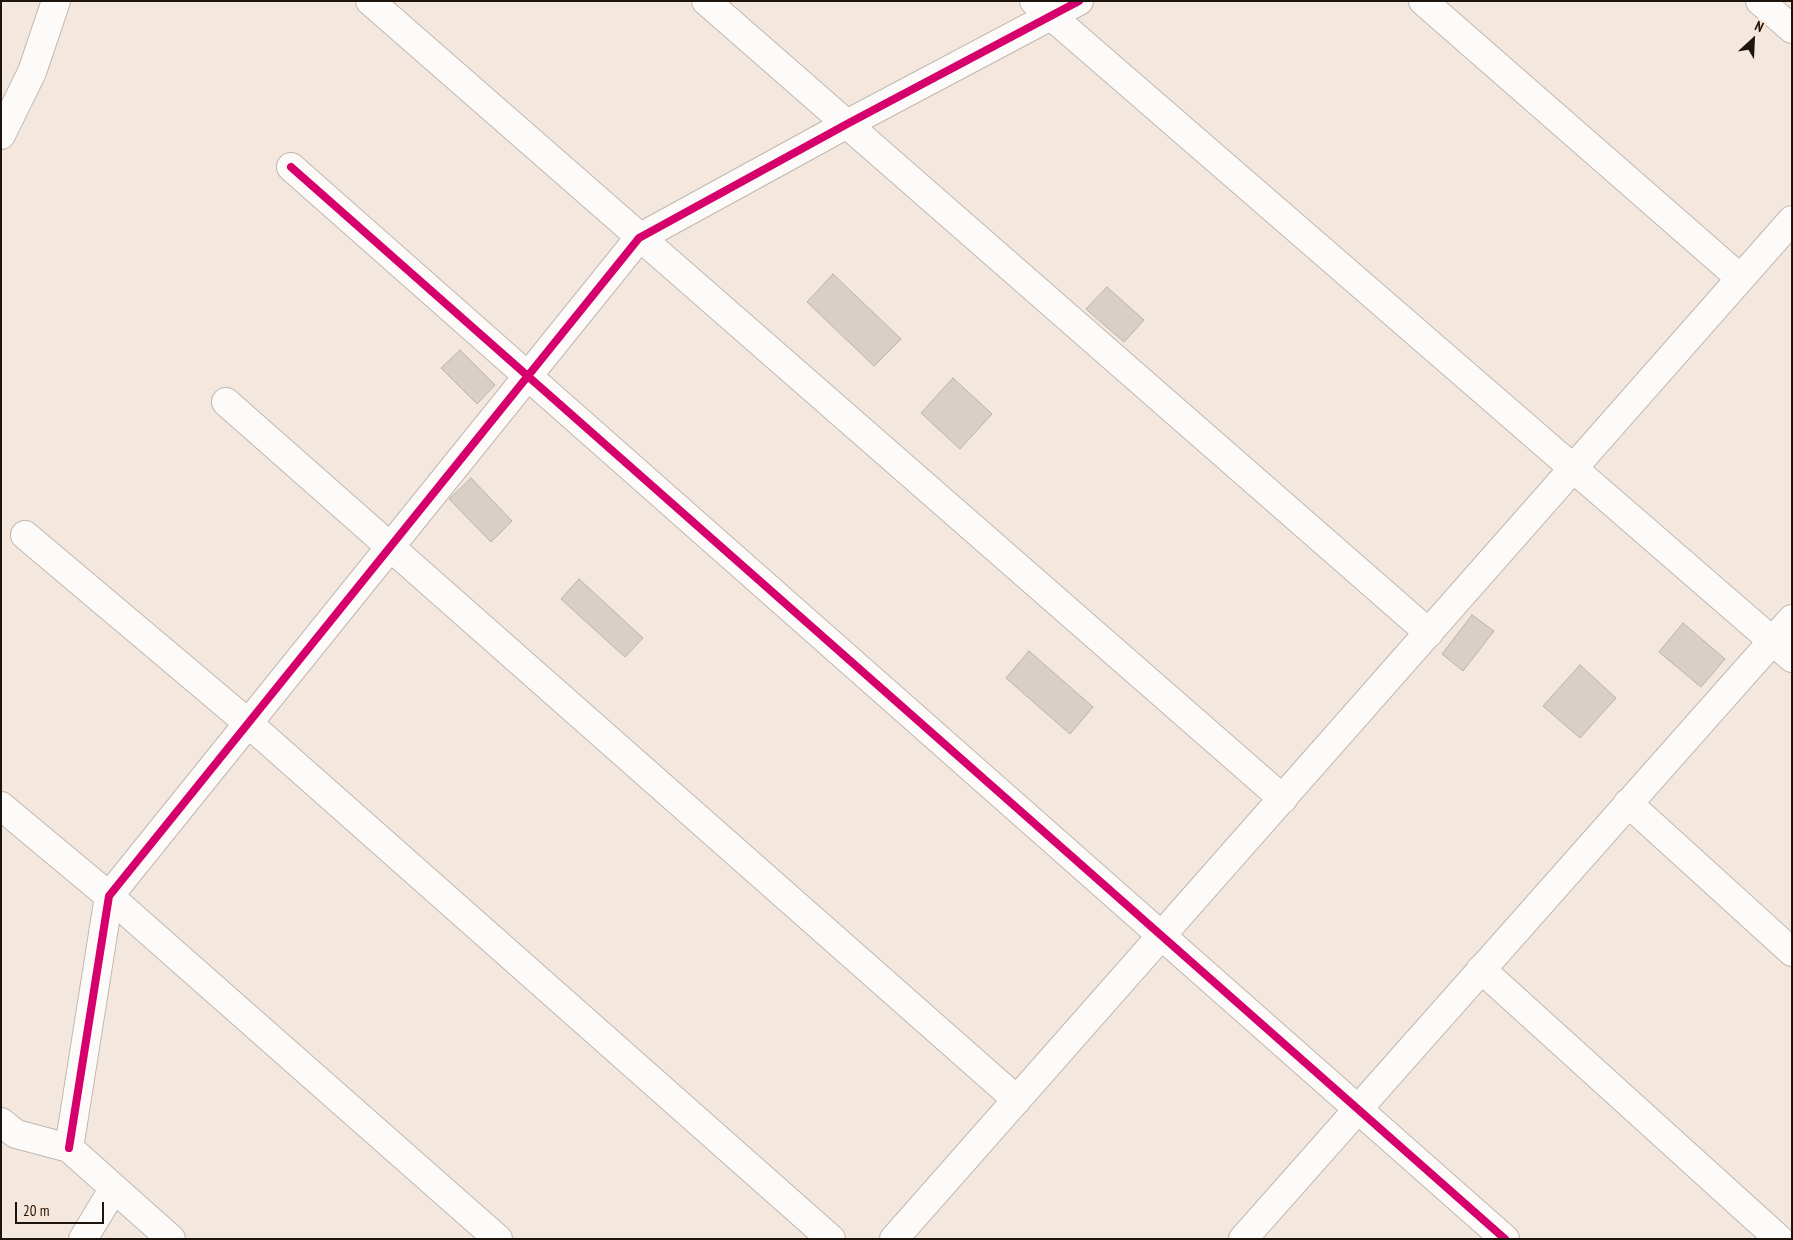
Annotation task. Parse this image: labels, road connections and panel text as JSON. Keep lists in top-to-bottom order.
{
  "scale_bar": "20 m",
  "north": "top right"
}
